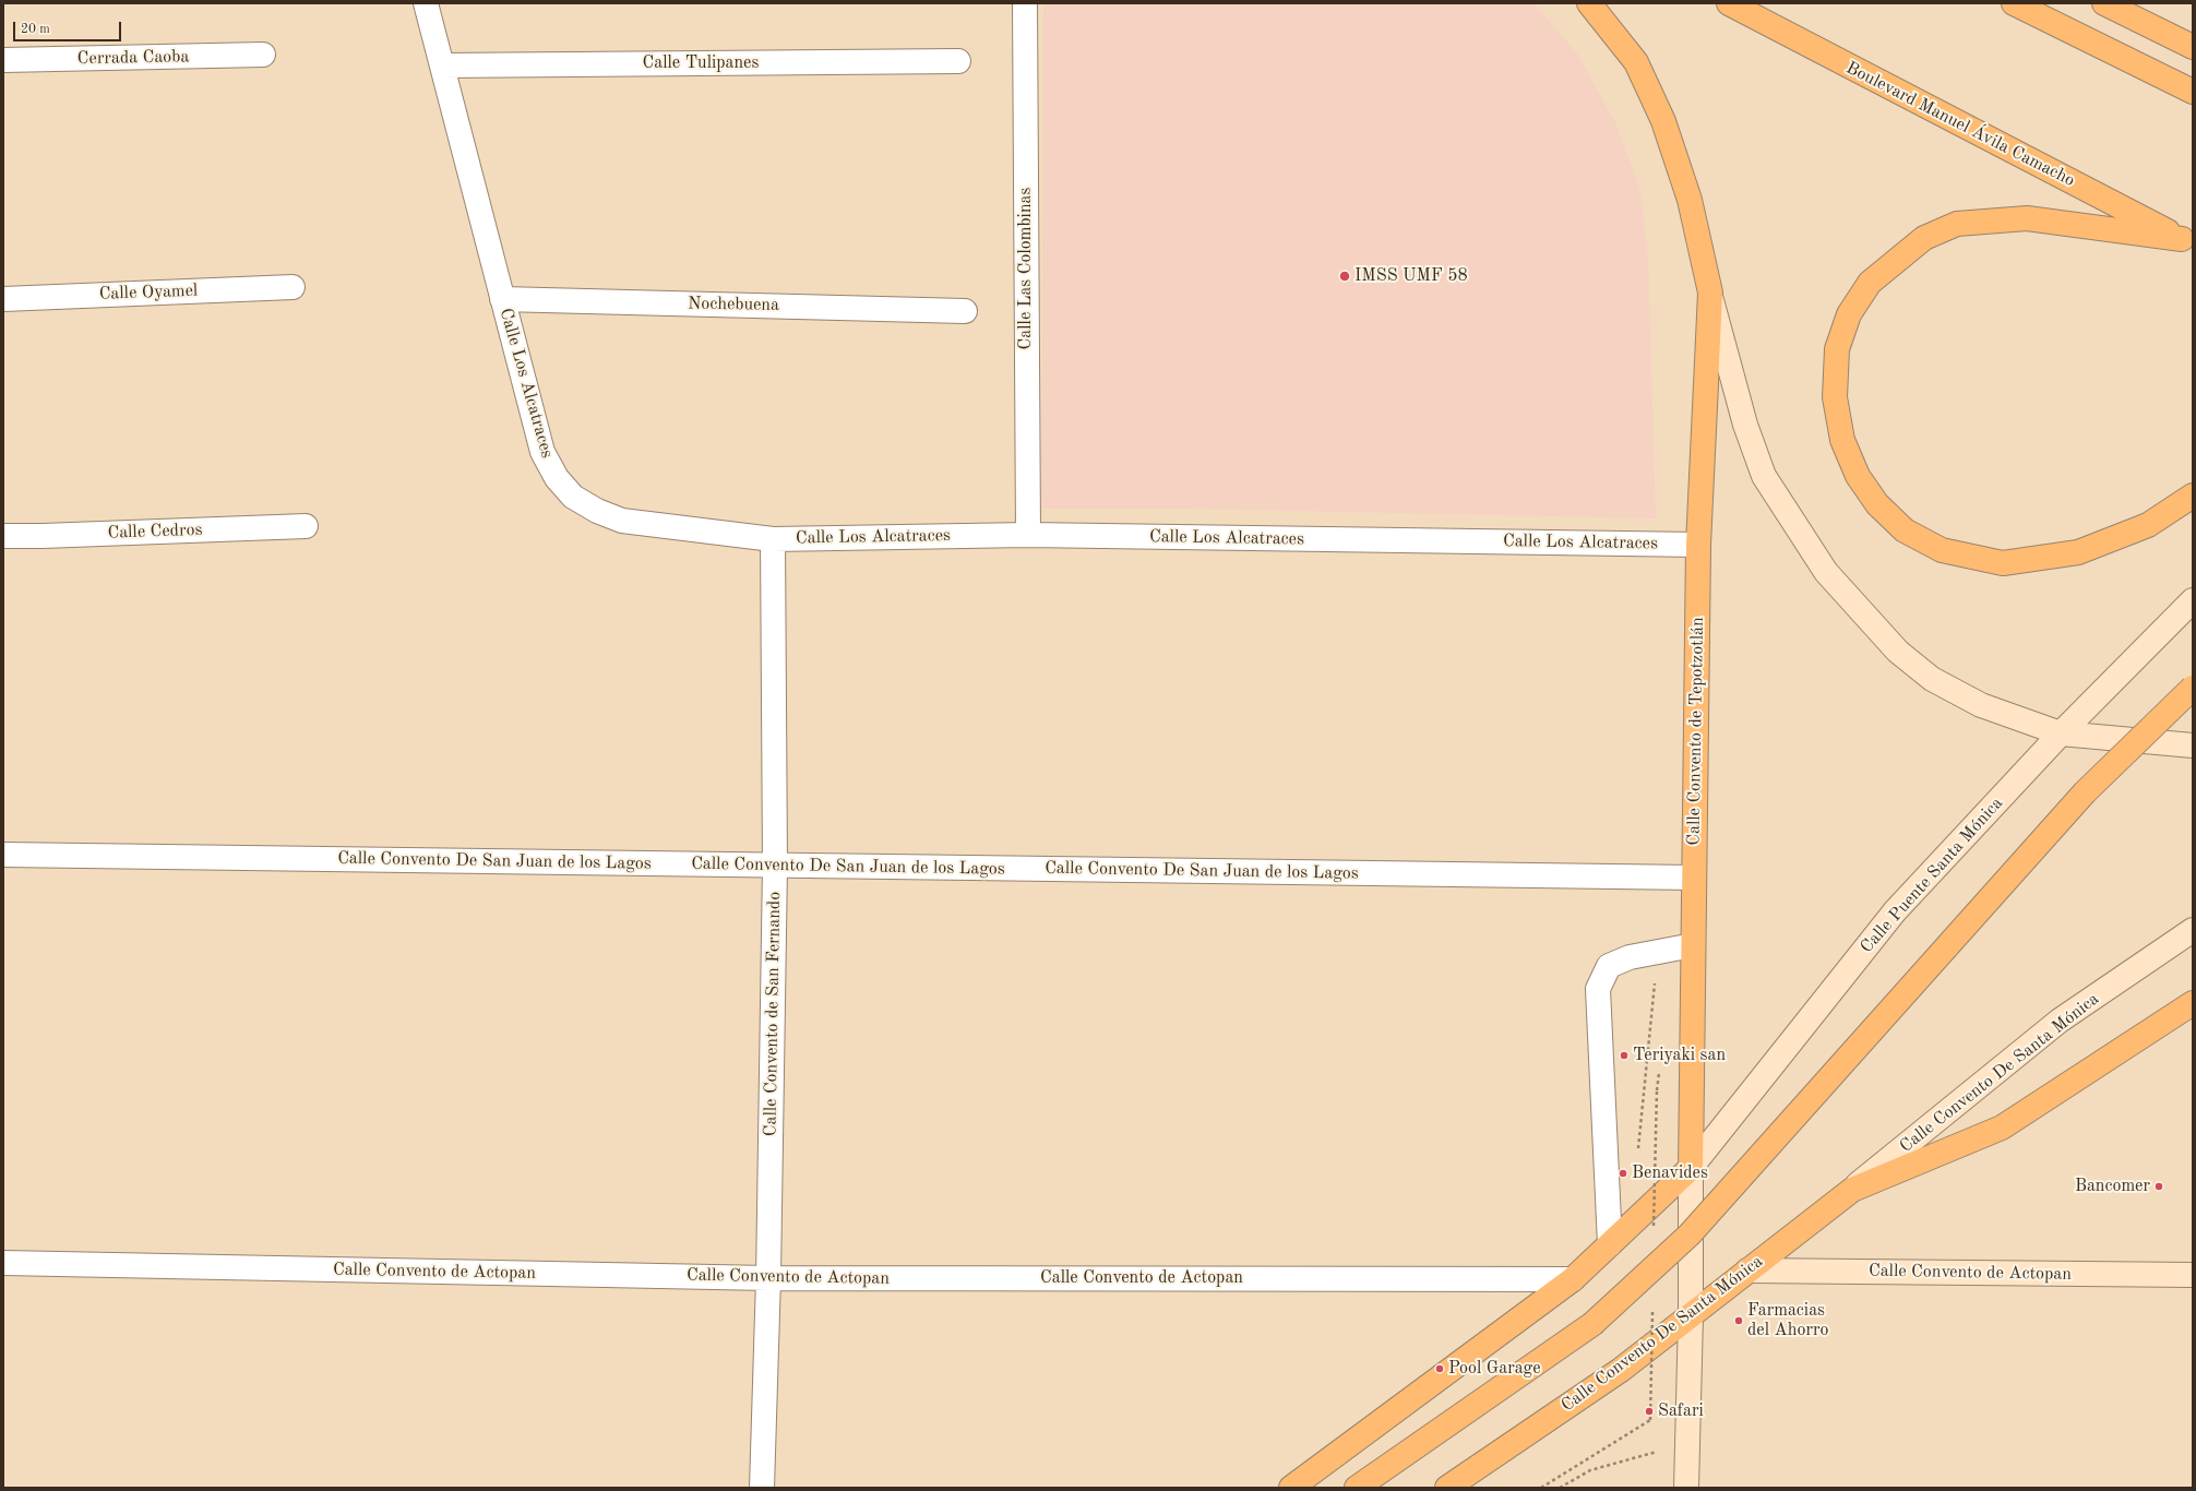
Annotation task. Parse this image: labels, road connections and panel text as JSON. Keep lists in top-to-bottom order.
{
  "streets": {
    "main road": [
      "Boulevard Manuel Ávila Camacho",
      "Calle Convento de Tepotzotlán",
      "Calle Puente Santa Mónica",
      "Calle Convento De Santa Mónica",
      "Calle Convento de Actopan"
    ],
    "street": [
      "Cerrada Caoba",
      "Calle Tulipanes",
      "Calle Las Colombinas",
      "Calle Oyamel",
      "Nochebuena",
      "Calle Los Alcatraces",
      "Calle Cedros",
      "Calle Convento De San Juan de los Lagos",
      "Calle Convento de San Fernando"
    ]
  },
  "crossings": [
    ["Calle Tulipanes", "Calle Los Alcatraces"],
    ["Calle Las Colombinas", "Calle Los Alcatraces"],
    ["Nochebuena", "Calle Los Alcatraces"],
    ["Calle Los Alcatraces", "Calle Convento de Tepotzotlán"],
    ["Calle Los Alcatraces", "Calle Convento de San Fernando"],
    ["Calle Convento de Tepotzotlán", "Calle Convento De San Juan de los Lagos"],
    ["Calle Convento de Tepotzotlán", "Calle Puente Santa Mónica"],
    ["Calle Convento de Tepotzotlán", "Calle Convento De Santa Mónica"],
    ["Calle Convento De San Juan de los Lagos", "Calle Convento de San Fernando"],
    ["Calle Convento de San Fernando", "Calle Convento de Actopan"],
    ["Calle Convento De Santa Mónica", "Calle Convento de Actopan"]
  ],
  "places": [
    "IMSS UMF 58",
    "Teriyaki san",
    "Benavides",
    "Bancomer",
    "Farmacias del Ahorro",
    "Pool Garage",
    "Safari"
  ],
  "scale_bar": "20 m"
}
